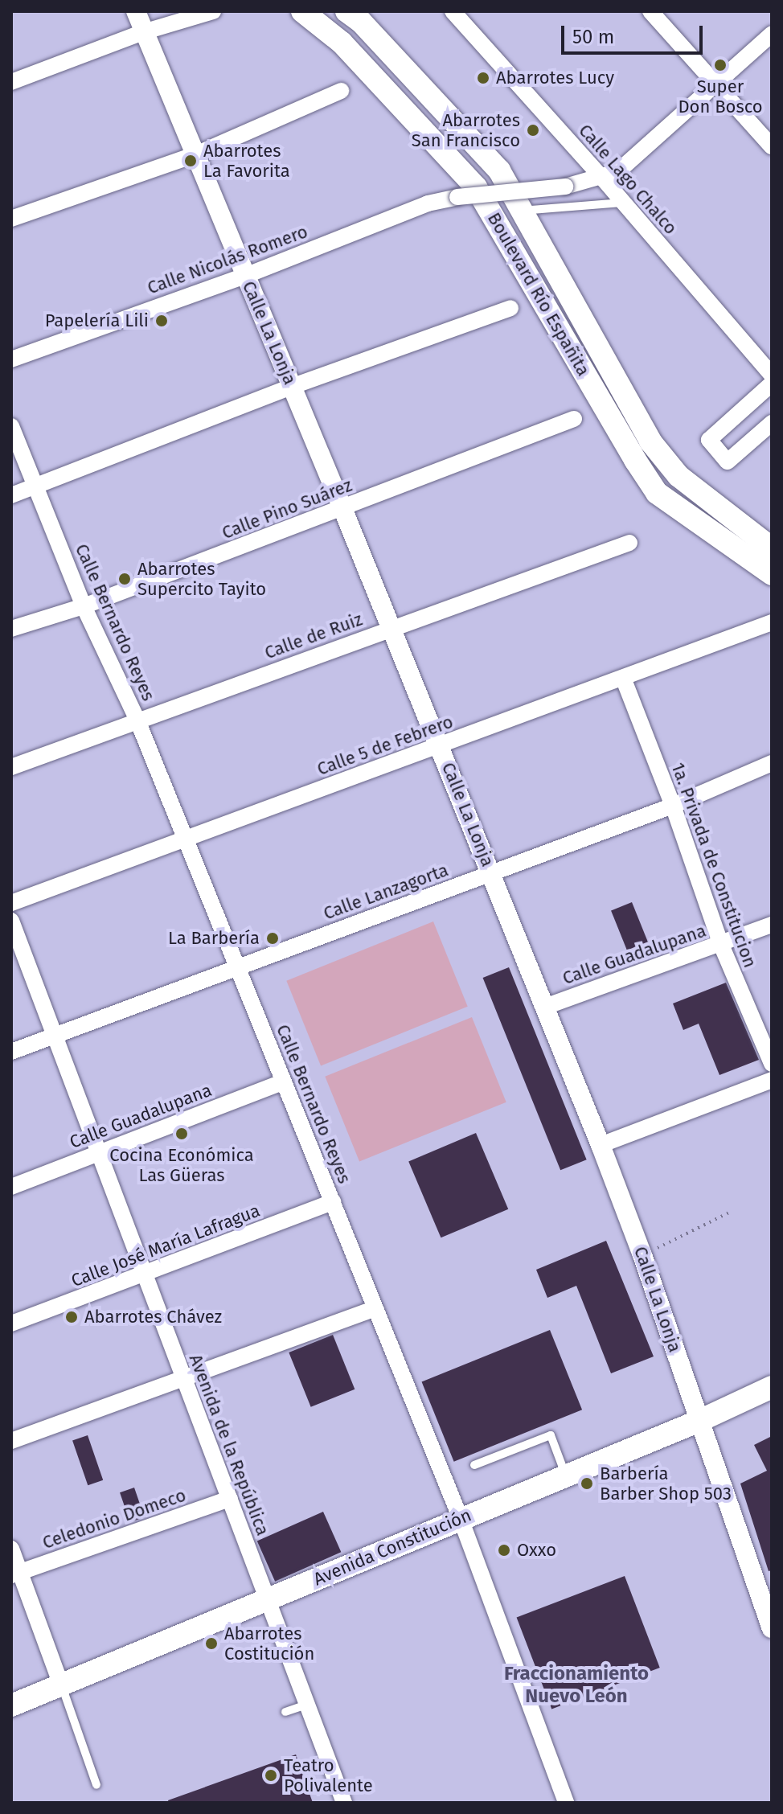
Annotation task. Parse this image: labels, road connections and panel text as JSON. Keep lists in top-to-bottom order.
{
  "streets": {
    "main road": ["Boulevard Río Españita", "Avenida Constitución"],
    "street": [
      "Calle Lago Chalco",
      "Calle Nicolás Romero",
      "Calle La Lonja",
      "Calle Pino Suárez",
      "Calle Bernardo Reyes",
      "Calle de Ruiz",
      "Calle 5 de Febrero",
      "1a. Privada de Constitucion",
      "Calle Lanzagorta",
      "Calle Guadalupana",
      "Calle José María Lafragua",
      "Avenida de la República",
      "Celedonio Domeco"
    ]
  },
  "crossings": [
    ["Calle Lago Chalco", "Calle Nicolás Romero"],
    ["Calle Nicolás Romero", "Calle La Lonja"],
    ["Calle La Lonja", "Calle Pino Suárez"],
    ["Calle La Lonja", "Calle de Ruiz"],
    ["Calle La Lonja", "Calle 5 de Febrero"],
    ["Calle La Lonja", "Calle Lanzagorta"],
    ["Calle La Lonja", "Calle Guadalupana"],
    ["Calle La Lonja", "Avenida Constitución"],
    ["Calle Pino Suárez", "Calle Bernardo Reyes"],
    ["Calle Bernardo Reyes", "Calle de Ruiz"],
    ["Calle Bernardo Reyes", "Calle 5 de Febrero"],
    ["Calle Bernardo Reyes", "Calle Lanzagorta"],
    ["Calle Bernardo Reyes", "Calle Guadalupana"],
    ["Calle Bernardo Reyes", "Calle José María Lafragua"],
    ["Calle Bernardo Reyes", "Avenida Constitución"],
    ["Calle 5 de Febrero", "1a. Privada de Constitucion"],
    ["1a. Privada de Constitucion", "Calle Lanzagorta"],
    ["1a. Privada de Constitucion", "Calle Guadalupana"],
    ["Calle Lanzagorta", "Avenida de la República"],
    ["Calle Guadalupana", "Avenida de la República"],
    ["Calle José María Lafragua", "Avenida de la República"],
    ["Avenida de la República", "Celedonio Domeco"],
    ["Avenida de la República", "Avenida Constitución"]
  ],
  "districts": ["Fraccionamiento Nuevo León"],
  "places": [
    "Super Don Bosco",
    "Abarrotes Lucy",
    "Abarrotes San Francisco",
    "Abarrotes La Favorita",
    "Papelería Lili",
    "Abarrotes Supercito Tayito",
    "La Barbería",
    "Cocina Económica Las Güeras",
    "Abarrotes Chávez",
    "Barbería Barber Shop 503",
    "Oxxo",
    "Abarrotes Costitución",
    "Teatro Polivalente"
  ],
  "scale_bar": "50 m"
}
